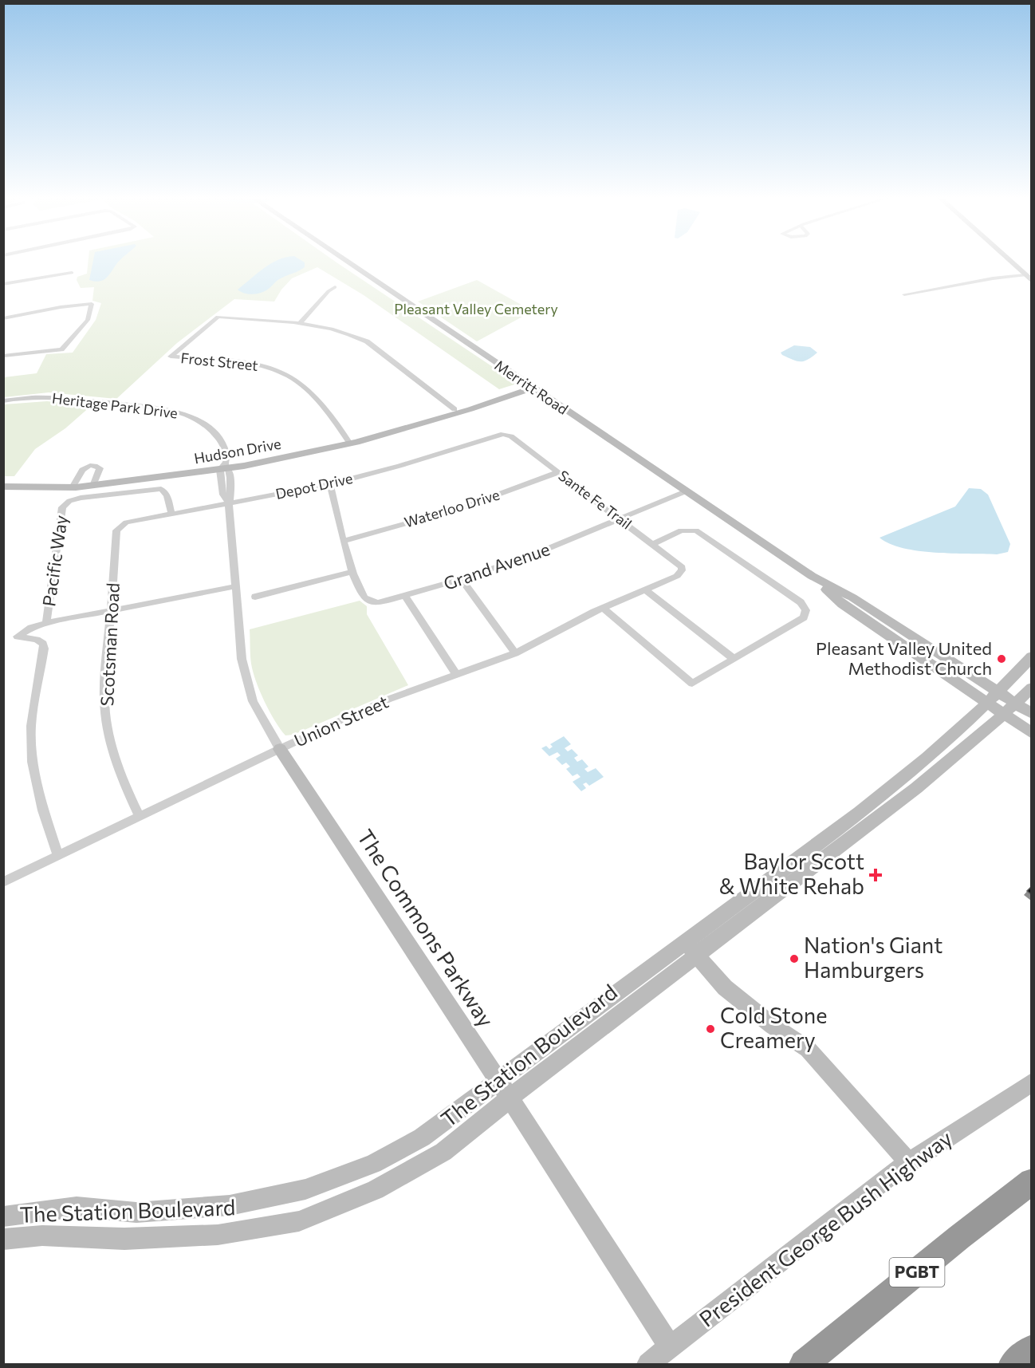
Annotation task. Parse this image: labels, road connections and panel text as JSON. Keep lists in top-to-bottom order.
{
  "streets": {
    "highway": ["PGBT"],
    "street": [
      "Frost Street",
      "Merritt Road",
      "Heritage Park Drive",
      "Hudson Drive",
      "Depot Drive",
      "Sante Fe Trail",
      "Waterloo Drive",
      "Pacific Way",
      "Grand Avenue",
      "Scotsman Road",
      "Union Street",
      "The Commons Parkway",
      "The Station Boulevard",
      "President George Bush Highway"
    ]
  },
  "crossings": [
    ["Frost Street", "Hudson Drive"],
    ["Merritt Road", "Hudson Drive"],
    ["Merritt Road", "Grand Avenue"],
    ["Merritt Road", "The Station Boulevard"],
    ["Heritage Park Drive", "Hudson Drive"],
    ["Heritage Park Drive", "The Commons Parkway"],
    ["Hudson Drive", "The Commons Parkway"],
    ["Depot Drive", "Sante Fe Trail"],
    ["Depot Drive", "Pacific Way"],
    ["Depot Drive", "Scotsman Road"],
    ["Depot Drive", "The Commons Parkway"],
    ["Sante Fe Trail", "Waterloo Drive"],
    ["Sante Fe Trail", "Grand Avenue"],
    ["Sante Fe Trail", "Union Street"],
    ["Scotsman Road", "Union Street"],
    ["Union Street", "The Commons Parkway"],
    ["The Commons Parkway", "The Station Boulevard"],
    ["The Commons Parkway", "President George Bush Highway"]
  ],
  "parks": ["Pleasant Valley Cemetery"],
  "places": {
    "other": ["Pleasant Valley United Methodist Church", "Nation's Giant Hamburgers", "Cold Stone Creamery"],
    "health": ["Baylor Scott & White Rehab"]
  }
}
